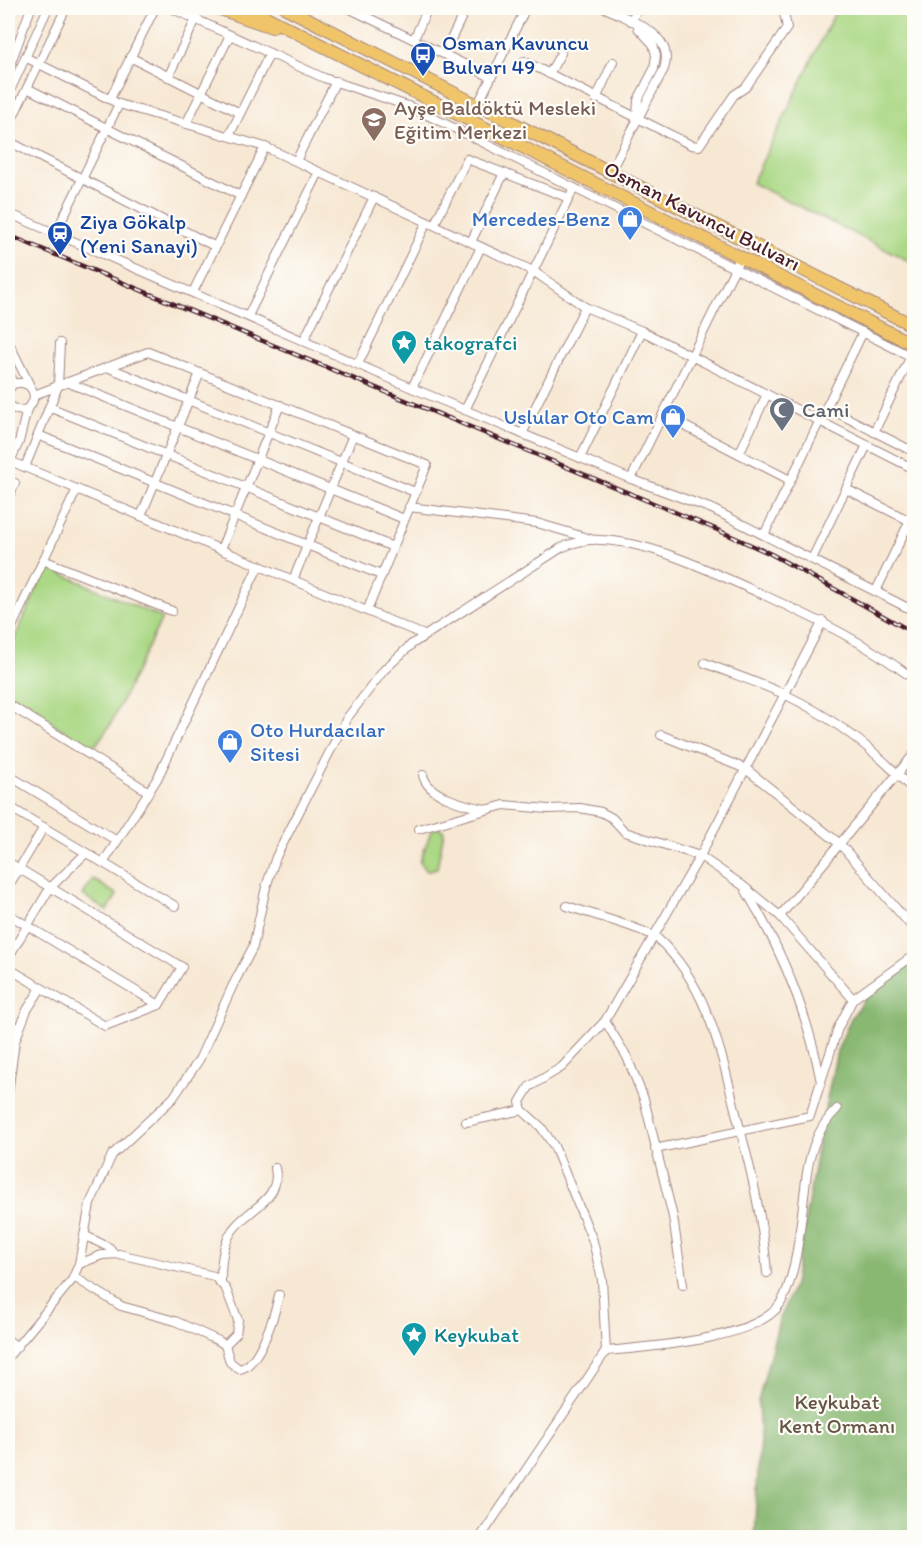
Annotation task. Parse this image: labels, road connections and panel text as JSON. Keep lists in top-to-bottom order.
{
  "streets": {
    "highway": ["Osman Kavuncu Bulvarı"]
  },
  "parks": ["Keykubat Kent Ormanı"],
  "places": {
    "bus stop": ["Osman Kavuncu Bulvarı 49"],
    "school or university": ["Ayşe Baldöktü Mesleki Eğitim Merkezi"],
    "shop": ["Mercedes-Benz", "Uslular Oto Cam", "Oto Hurdacılar Sitesi"],
    "station": ["Ziya Gökalp (Yeni Sanayi)"],
    "place": ["takografci", "Keykubat"],
    "mosque": ["Cami"]
  }
}
